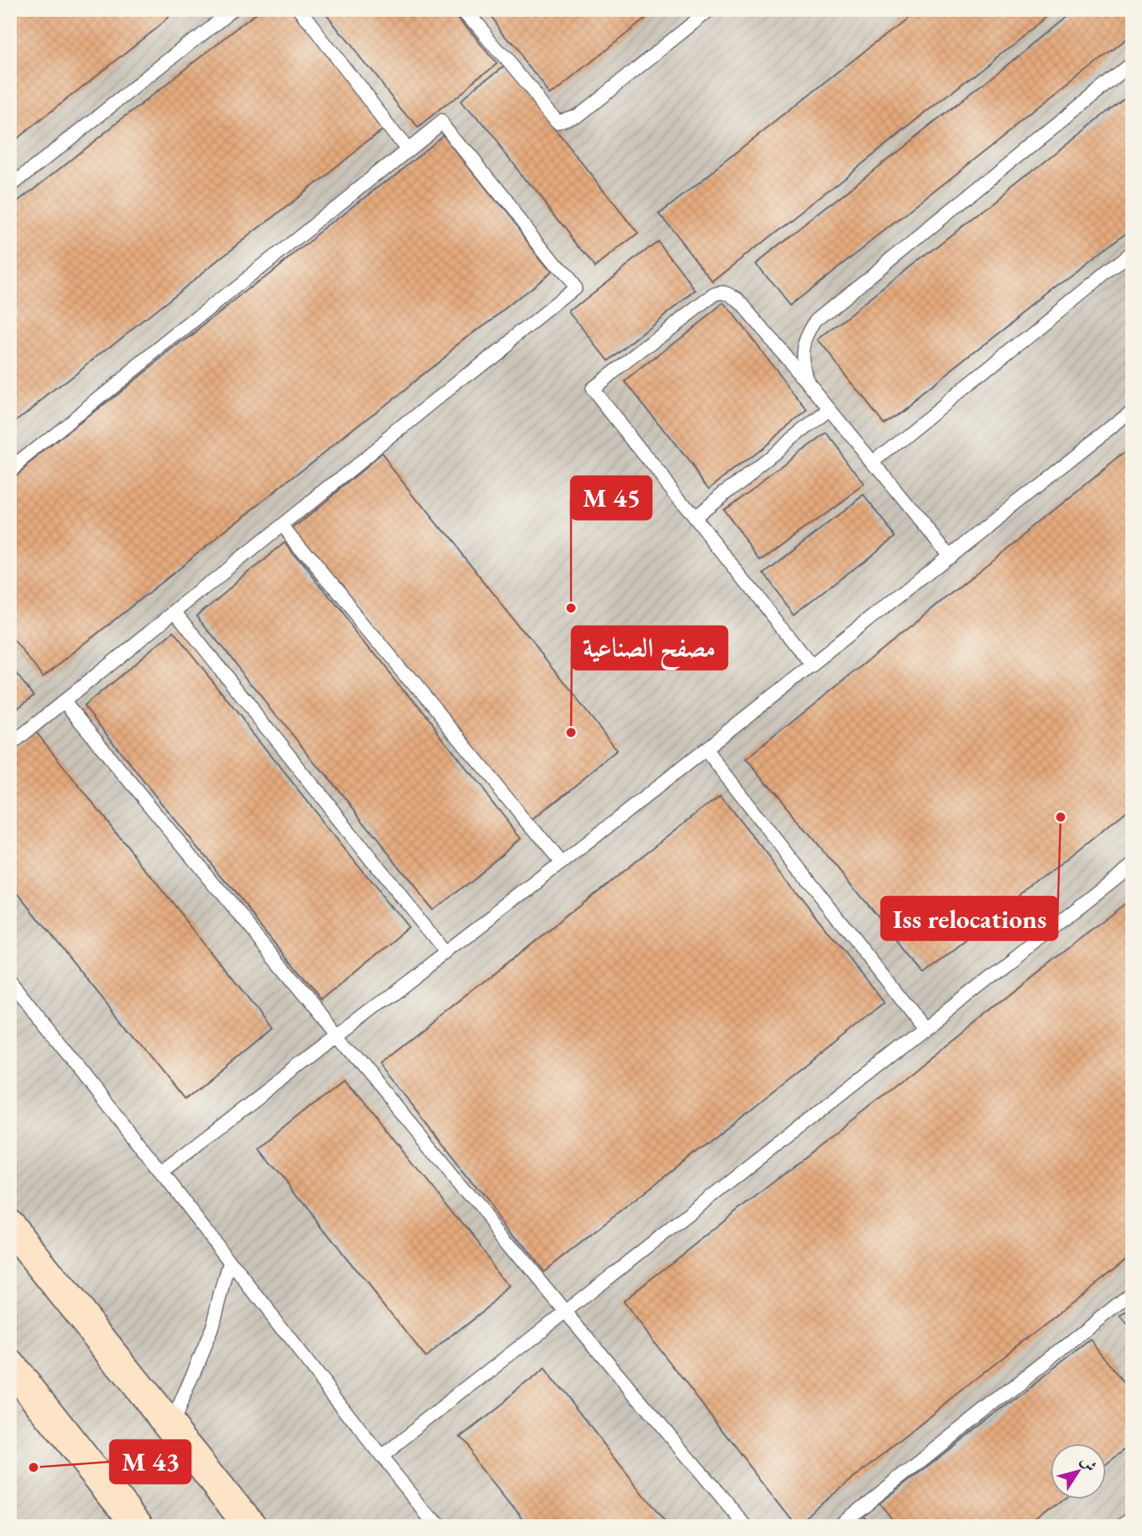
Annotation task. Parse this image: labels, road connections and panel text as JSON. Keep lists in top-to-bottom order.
{
  "places": [
    "M 45",
    "مصفح الصناعية",
    "Iss relocations",
    "M 43"
  ],
  "north": "top right"
}
